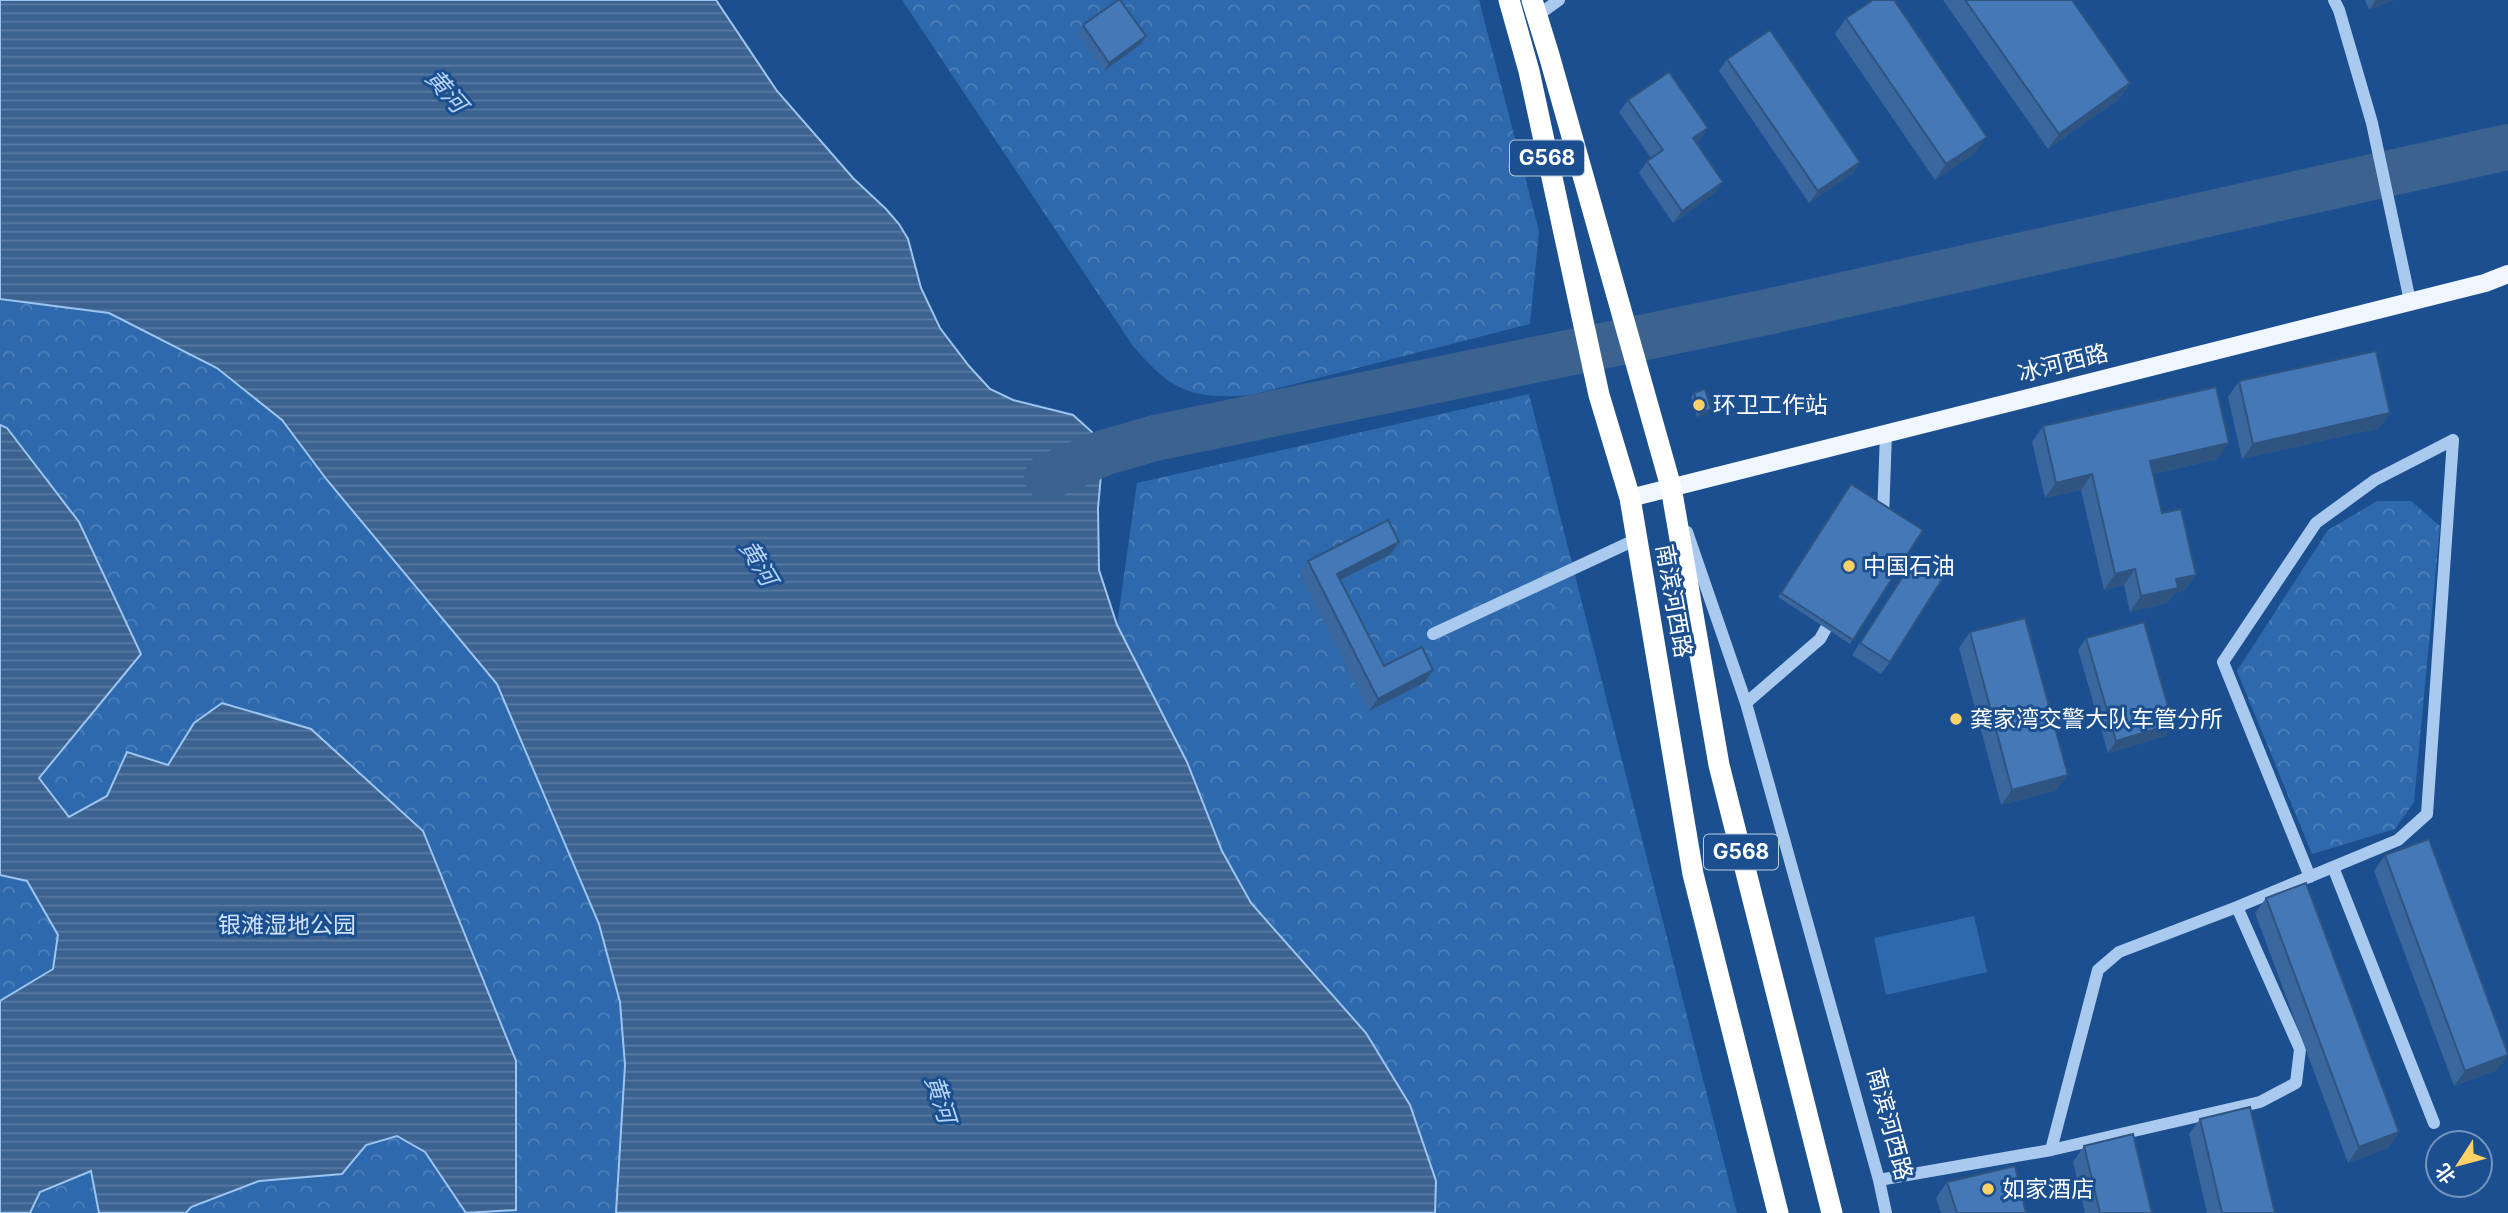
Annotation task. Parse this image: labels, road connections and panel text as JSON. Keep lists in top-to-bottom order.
{
  "streets": {
    "highway": ["G568", "南滨河西路"],
    "main road": ["冰河西路"]
  },
  "crossings": [
    ["冰河西路", "南滨河西路"]
  ],
  "water": ["黄河"],
  "parks": ["银滩湿地公园"],
  "places": [
    "环卫工作站",
    "中国石油",
    "龚家湾交警大队车管分所",
    "如家酒店"
  ],
  "north": "bottom left"
}
